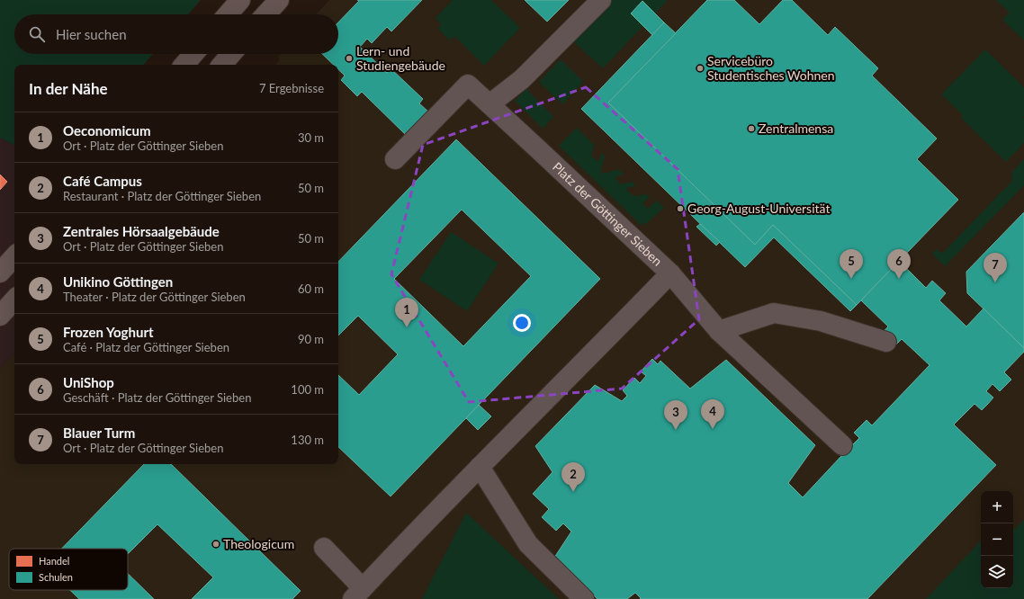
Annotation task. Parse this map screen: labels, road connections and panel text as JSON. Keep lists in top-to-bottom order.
{
  "streets": {
    "street": ["Platz der Göttinger Sieben"]
  },
  "places": [
    "Lern- und Studiengebäude",
    "Servicebüro Studentisches Wohnen",
    "Zentralmensa",
    "Georg-August-Universität",
    "Theologicum"
  ],
  "legend": ["Handel", "Schulen"],
  "page": {
    "search": "Hier suchen",
    "heading": ["In der Nähe", "7 Ergebnisse"],
    "list": [
      {
        "mark": "1",
        "name": "Oeconomicum",
        "note": "Ort · Platz der Göttinger Sieben",
        "value": "30 m"
      },
      {
        "mark": "2",
        "name": "Café Campus",
        "note": "Restaurant · Platz der Göttinger Sieben",
        "value": "50 m"
      },
      {
        "mark": "3",
        "name": "Zentrales Hörsaalgebäude",
        "note": "Ort · Platz der Göttinger Sieben",
        "value": "50 m"
      },
      {
        "mark": "4",
        "name": "Unikino Göttingen",
        "note": "Theater · Platz der Göttinger Sieben",
        "value": "60 m"
      },
      {
        "mark": "5",
        "name": "Frozen Yoghurt",
        "note": "Café · Platz der Göttinger Sieben",
        "value": "90 m"
      },
      {
        "mark": "6",
        "name": "UniShop",
        "note": "Geschäft · Platz der Göttinger Sieben",
        "value": "100 m"
      },
      {
        "mark": "7",
        "name": "Blauer Turm",
        "note": "Ort · Platz der Göttinger Sieben",
        "value": "130 m"
      }
    ],
    "pins": [
      "5",
      "6",
      "7",
      "1",
      "4",
      "3",
      "2"
    ],
    "map_buttons": ["+", "−"]
  }
}
